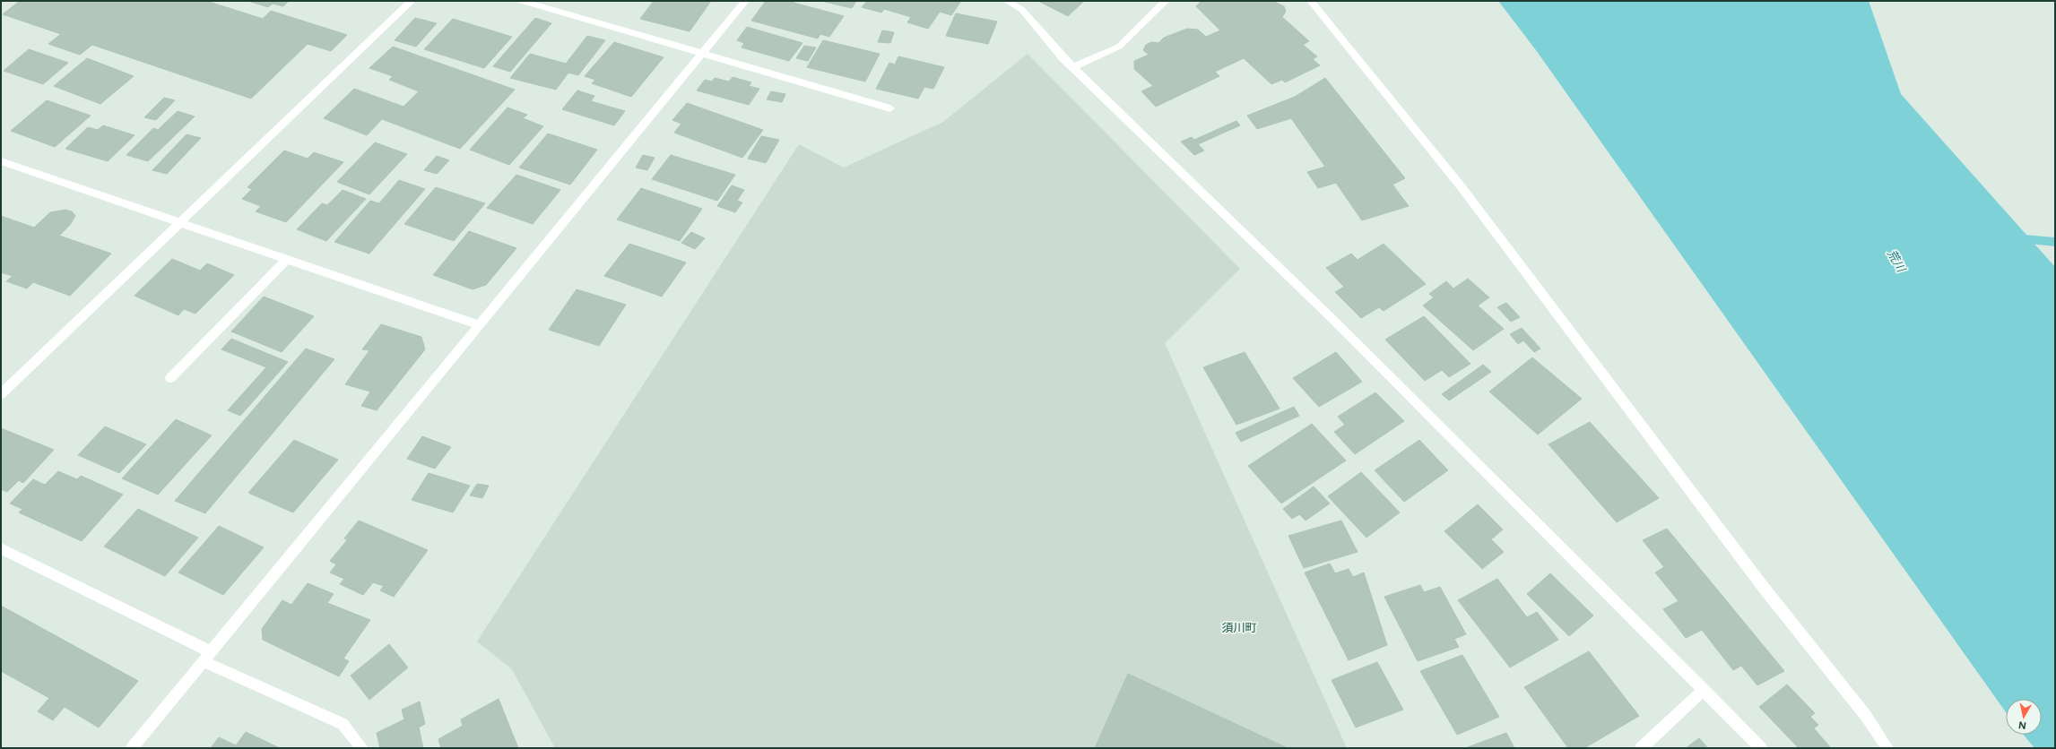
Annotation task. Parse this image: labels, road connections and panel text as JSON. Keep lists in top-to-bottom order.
{
  "districts": ["須川町"],
  "water": ["荒川"],
  "north": "bottom"
}
